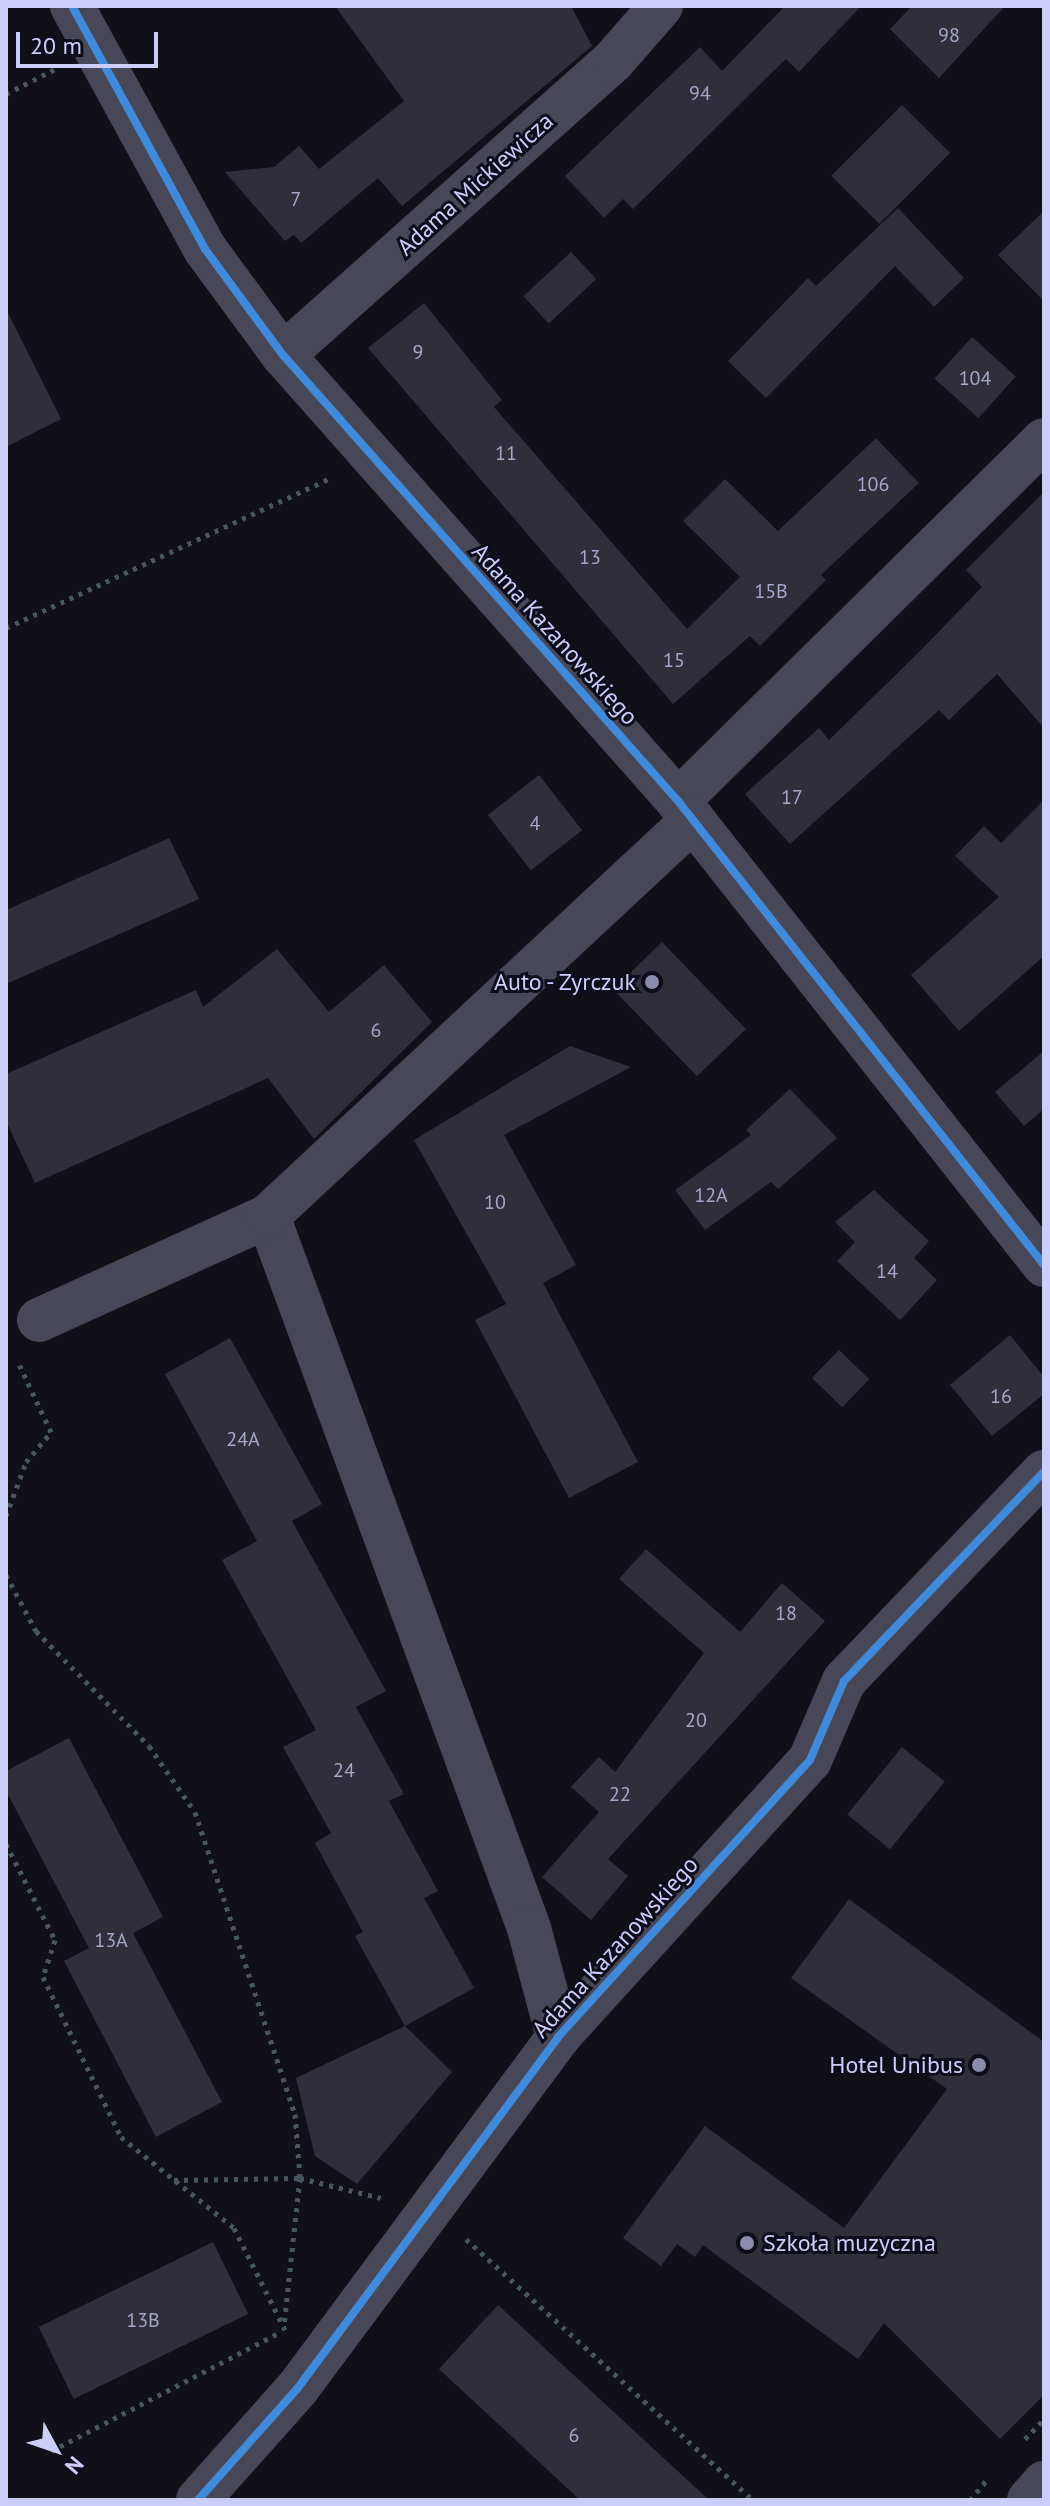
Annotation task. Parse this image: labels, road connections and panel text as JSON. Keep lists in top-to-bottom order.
{
  "streets": {
    "street": ["Adama Mickiewicza", "Adama Kazanowskiego"]
  },
  "crossings": [
    ["Adama Mickiewicza", "Adama Kazanowskiego"]
  ],
  "places": ["Auto - Zyrczuk", "Hotel Unibus", "Szkoła muzyczna"],
  "house_numbers": [
    "98",
    "94",
    "7",
    "9",
    "104",
    "11",
    "106",
    "13",
    "15B",
    "15",
    "17",
    "4",
    "6",
    "12A",
    "10",
    "14",
    "16",
    "24A",
    "18",
    "20",
    "24",
    "22",
    "13A",
    "13B",
    "6"
  ],
  "scale_bar": "20 m",
  "north": "bottom right"
}
